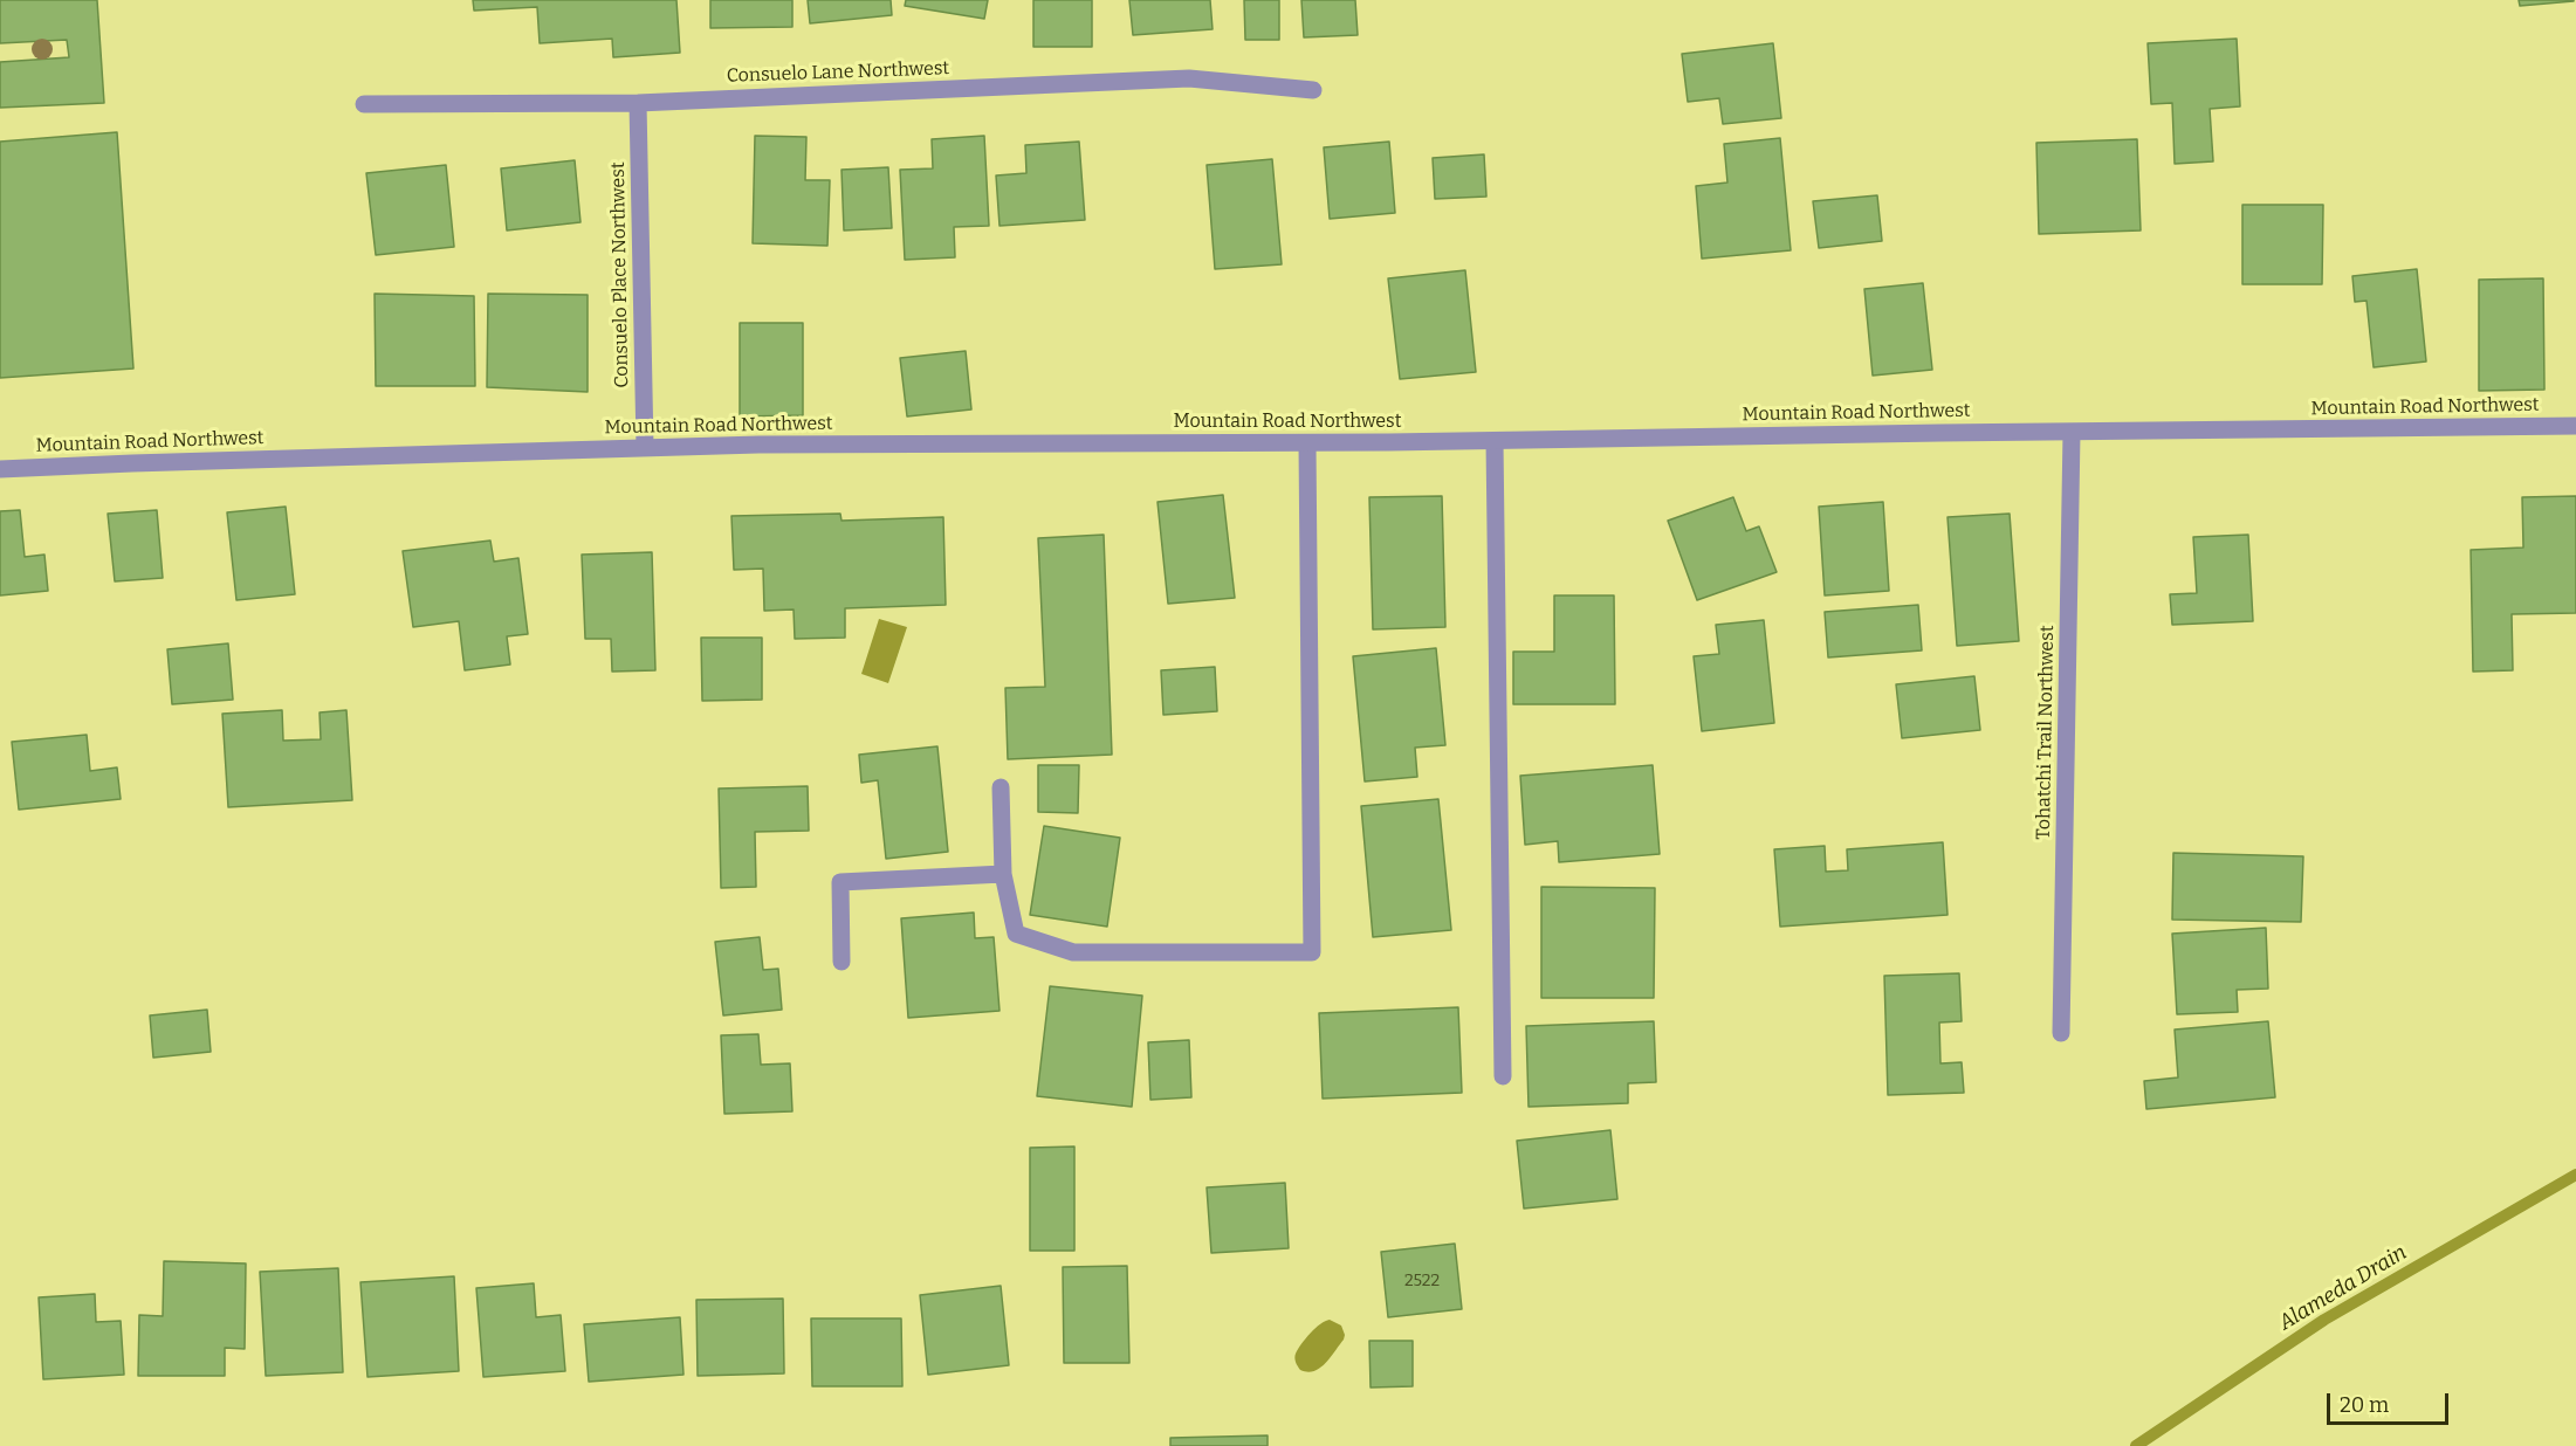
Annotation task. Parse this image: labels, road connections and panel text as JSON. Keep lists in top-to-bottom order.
{
  "streets": {
    "street": [
      "Consuelo Lane Northwest",
      "Consuelo Place Northwest",
      "Mountain Road Northwest",
      "Tohatchi Trail Northwest"
    ]
  },
  "crossings": [
    ["Consuelo Lane Northwest", "Consuelo Place Northwest"],
    ["Consuelo Place Northwest", "Mountain Road Northwest"],
    ["Mountain Road Northwest", "Tohatchi Trail Northwest"]
  ],
  "water": ["Alameda Drain"],
  "house_numbers": ["2522"],
  "scale_bar": "20 m"
}
